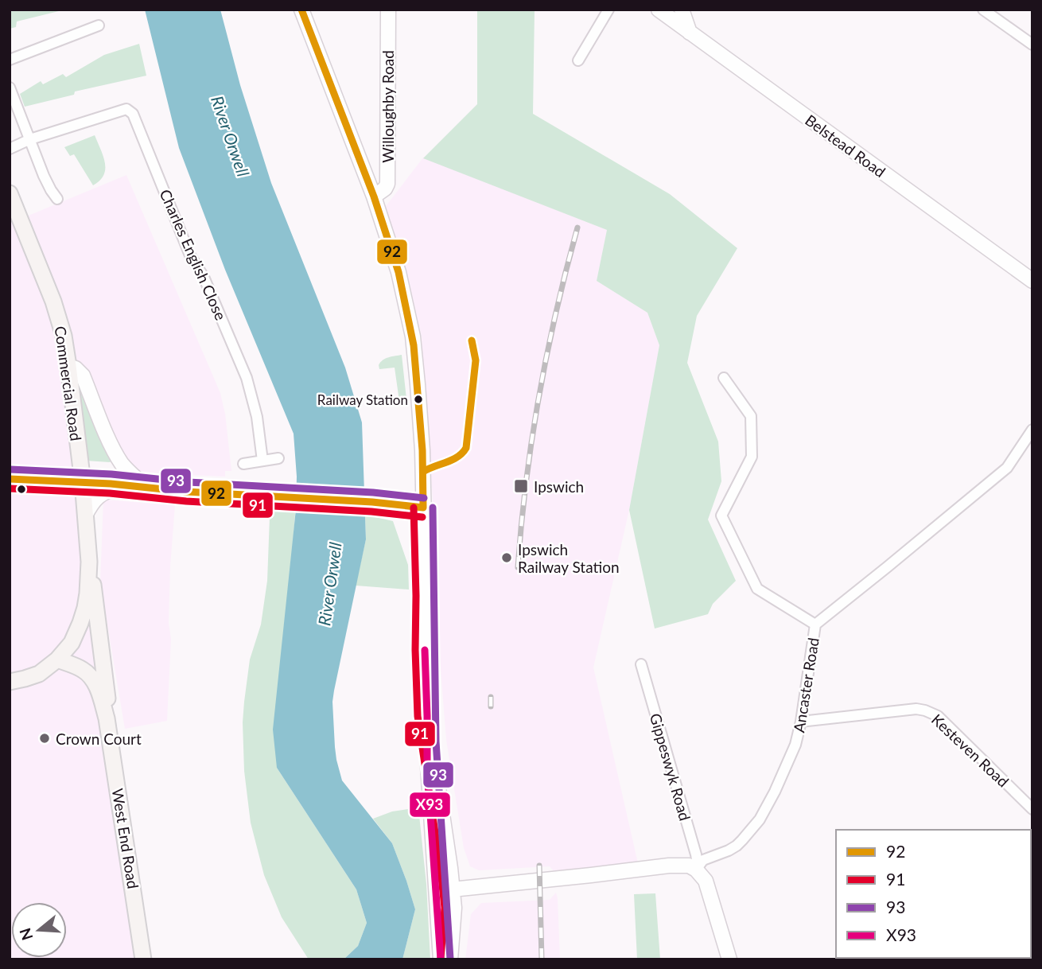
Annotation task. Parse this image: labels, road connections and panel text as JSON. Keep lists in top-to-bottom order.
{
  "streets": {
    "main road": [
      "Willoughby Road",
      "Belstead Road",
      "Commercial Road",
      "West End Road"
    ],
    "street": [
      "Charles English Close",
      "Ancaster Road",
      "Kesteven Road",
      "Gippeswyk Road"
    ]
  },
  "crossings": [
    ["Commercial Road", "West End Road"],
    ["Ancaster Road", "Kesteven Road"],
    ["Ancaster Road", "Gippeswyk Road"]
  ],
  "water": ["River Orwell"],
  "places": {
    "other": ["Railway Station", "Ipswich Railway Station", "Crown Court"],
    "transit": ["Ipswich"]
  },
  "lines": [
    "transit line 92",
    "transit line 93",
    "transit line 91",
    "transit line X93"
  ],
  "legend": [
    "92",
    "91",
    "93",
    "X93"
  ],
  "north": "left"
}
